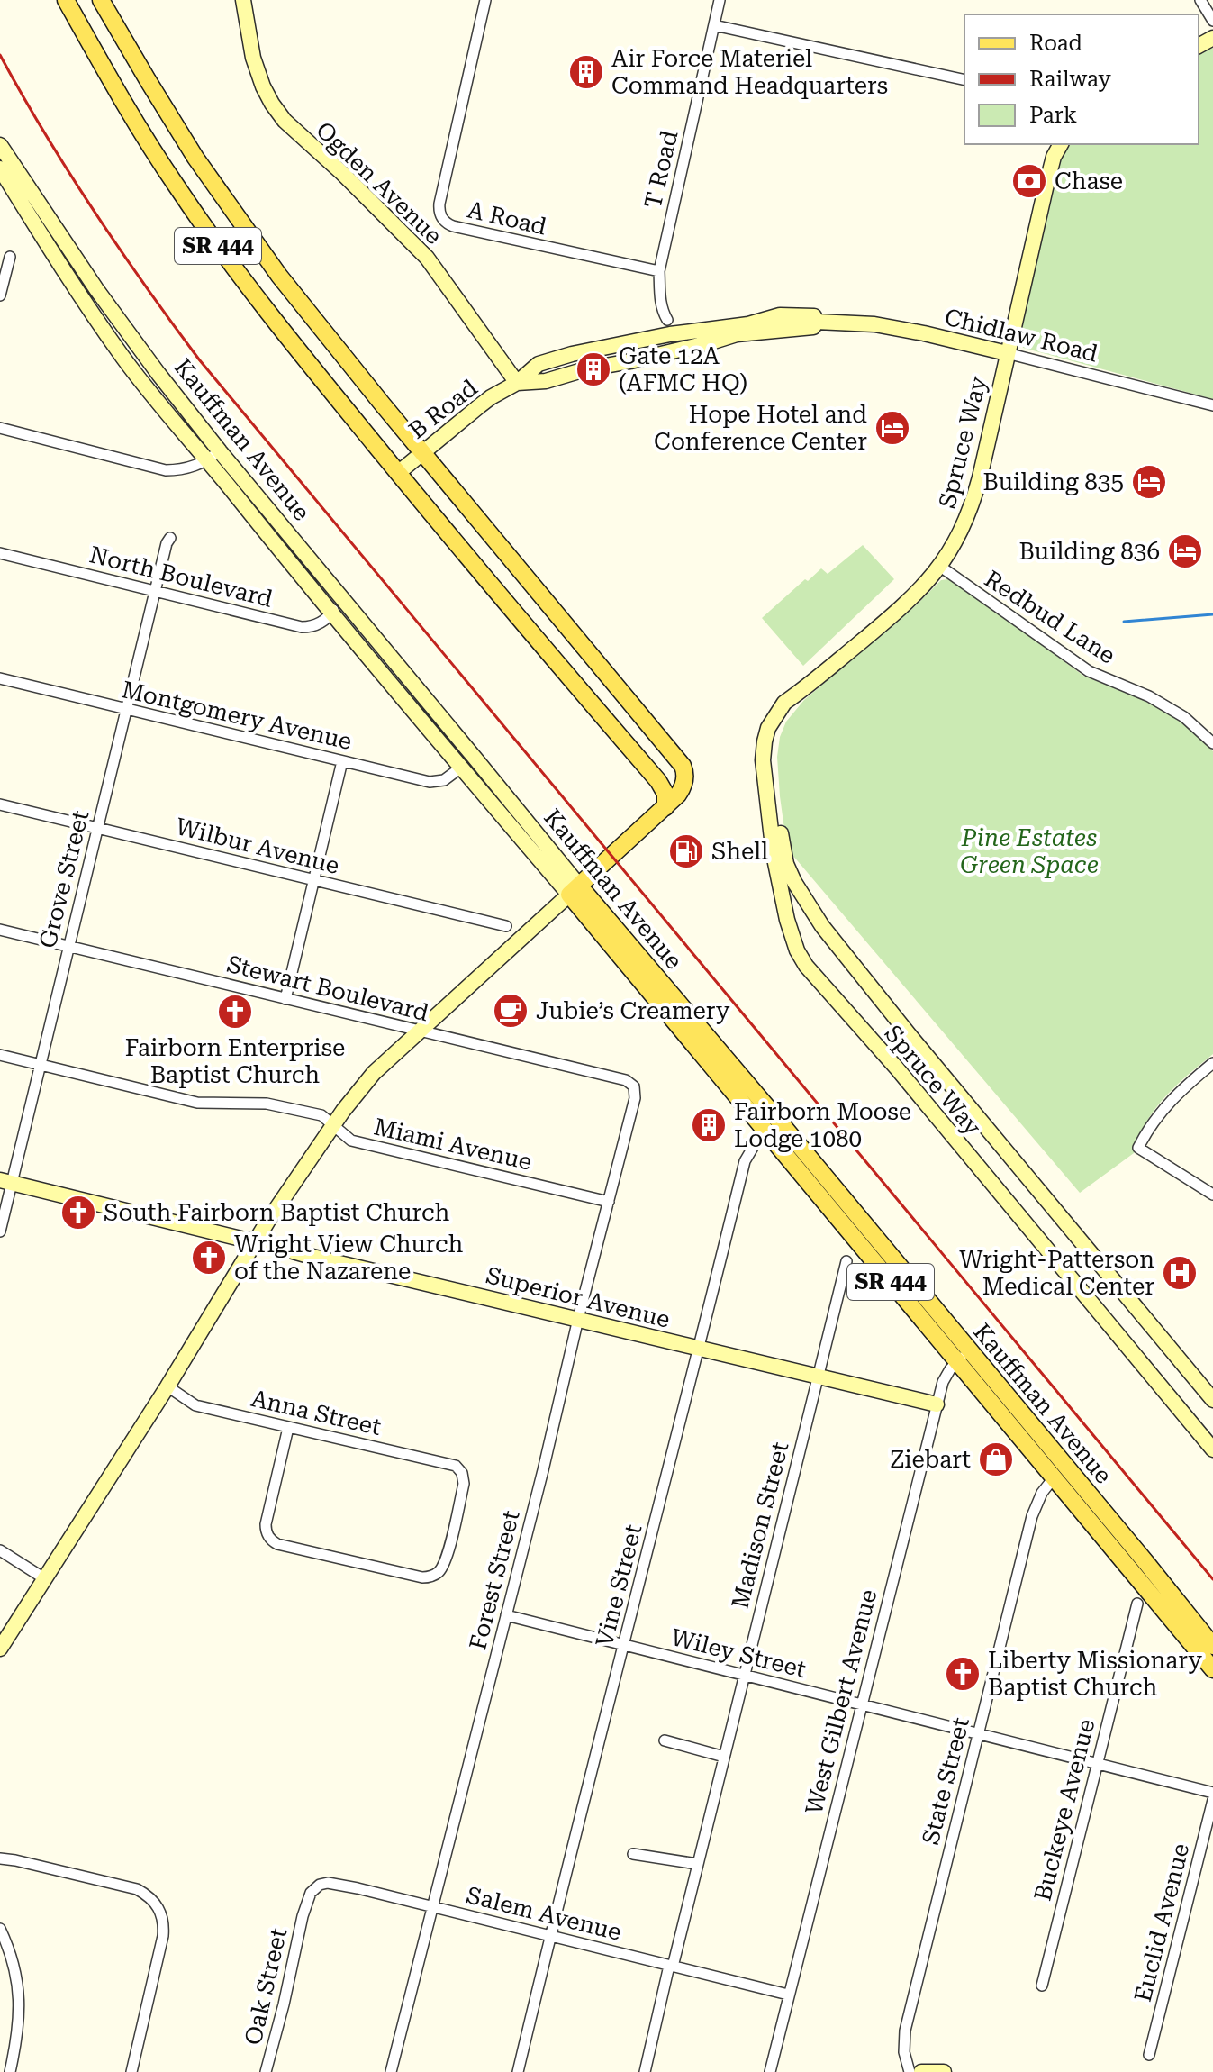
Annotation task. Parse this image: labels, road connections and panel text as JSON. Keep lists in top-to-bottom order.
{
  "streets": {
    "main road": ["SR 444", "Kauffman Avenue"],
    "street": [
      "T Road",
      "Ogden Avenue",
      "A Road",
      "Chidlaw Road",
      "B Road",
      "Spruce Way",
      "North Boulevard",
      "Redbud Lane",
      "Montgomery Avenue",
      "Wilbur Avenue",
      "Grove Street",
      "Stewart Boulevard",
      "Miami Avenue",
      "Superior Avenue",
      "Anna Street",
      "Madison Street",
      "Forest Street",
      "Vine Street",
      "Wiley Street",
      "West Gilbert Avenue",
      "State Street",
      "Buckeye Avenue",
      "Salem Avenue",
      "Euclid Avenue",
      "Oak Street"
    ]
  },
  "crossings": [
    ["T Road", "A Road"],
    ["T Road", "Chidlaw Road"],
    ["Ogden Avenue", "Chidlaw Road"],
    ["Ogden Avenue", "B Road"],
    ["SR 444", "B Road"],
    ["SR 444", "Kauffman Avenue"],
    ["Chidlaw Road", "B Road"],
    ["Chidlaw Road", "Spruce Way"],
    ["Kauffman Avenue", "North Boulevard"],
    ["Kauffman Avenue", "Montgomery Avenue"],
    ["Kauffman Avenue", "Vine Street"],
    ["Kauffman Avenue", "West Gilbert Avenue"],
    ["Kauffman Avenue", "State Street"],
    ["Spruce Way", "Redbud Lane"],
    ["North Boulevard", "Grove Street"],
    ["Montgomery Avenue", "Grove Street"],
    ["Wilbur Avenue", "Grove Street"],
    ["Grove Street", "Stewart Boulevard"],
    ["Grove Street", "Miami Avenue"],
    ["Grove Street", "Superior Avenue"],
    ["Stewart Boulevard", "Forest Street"],
    ["Miami Avenue", "Forest Street"],
    ["Superior Avenue", "Madison Street"],
    ["Superior Avenue", "Forest Street"],
    ["Superior Avenue", "Vine Street"],
    ["Superior Avenue", "West Gilbert Avenue"],
    ["Madison Street", "Wiley Street"],
    ["Madison Street", "Salem Avenue"],
    ["Forest Street", "Wiley Street"],
    ["Forest Street", "Salem Avenue"],
    ["Vine Street", "Wiley Street"],
    ["Vine Street", "Salem Avenue"],
    ["Wiley Street", "West Gilbert Avenue"],
    ["Wiley Street", "State Street"],
    ["Wiley Street", "Buckeye Avenue"],
    ["West Gilbert Avenue", "Salem Avenue"],
    ["Salem Avenue", "Oak Street"]
  ],
  "parks": ["Pine Estates Green Space"],
  "places": {
    "building": ["Air Force Materiel Command Headquarters", "Gate 12A (AFMC HQ)", "Fairborn Moose Lodge 1080"],
    "bank": ["Chase"],
    "hotel": ["Hope Hotel and Conference Center", "Building 835", "Building 836"],
    "fuel station": ["Shell"],
    "cafe": ["Jubie’s Creamery"],
    "church": [
      "Fairborn Enterprise Baptist Church",
      "South Fairborn Baptist Church",
      "Wright View Church of the Nazarene",
      "Liberty Missionary Baptist Church"
    ],
    "hospital": ["Wright-Patterson Medical Center"],
    "shop": ["Ziebart"]
  },
  "legend": ["Road", "Railway", "Park"]
}
